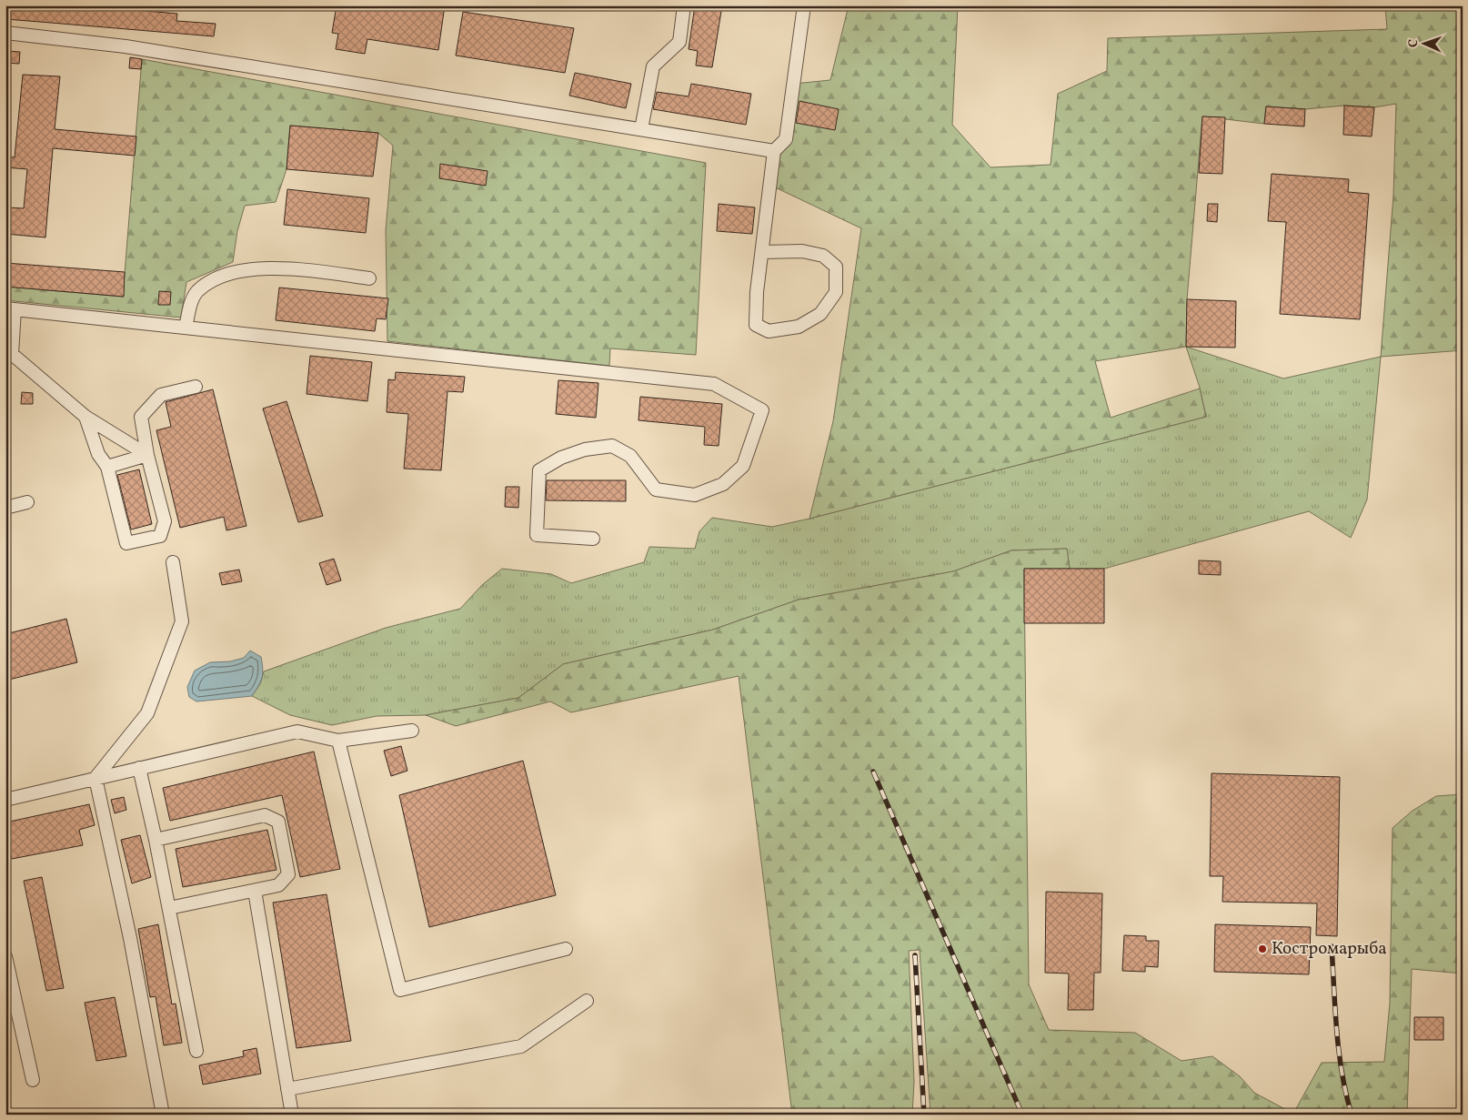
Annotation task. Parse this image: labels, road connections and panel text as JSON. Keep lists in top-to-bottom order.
{
  "places": ["Костромарыба"],
  "north": "left"
}
